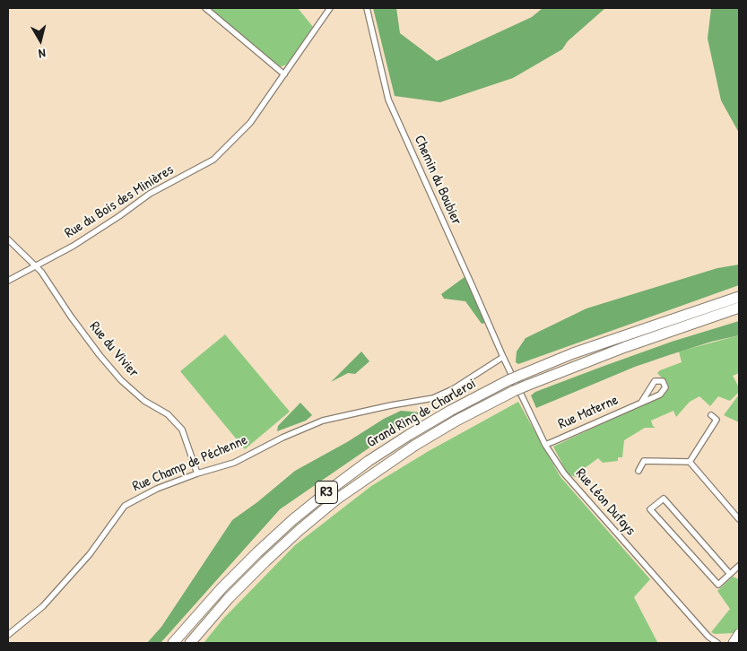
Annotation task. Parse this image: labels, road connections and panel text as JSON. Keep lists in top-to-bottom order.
{
  "streets": {
    "highway": ["Grand Ring de Charleroi", "R3"],
    "street": [
      "Chemin du Boubier",
      "Rue du Bois des Minières",
      "Rue du Vivier",
      "Rue Materne",
      "Rue Champ de Péchenne",
      "Rue Léon Dufays"
    ]
  },
  "crossings": [
    ["Chemin du Boubier", "Rue Champ de Péchenne"],
    ["Chemin du Boubier", "Rue Léon Dufays"],
    ["Rue du Bois des Minières", "Rue du Vivier"],
    ["Rue du Vivier", "Rue Champ de Péchenne"],
    ["Rue Materne", "Rue Léon Dufays"],
    ["Rue Champ de Péchenne", "Rue Léon Dufays"]
  ],
  "north": "bottom"
}
